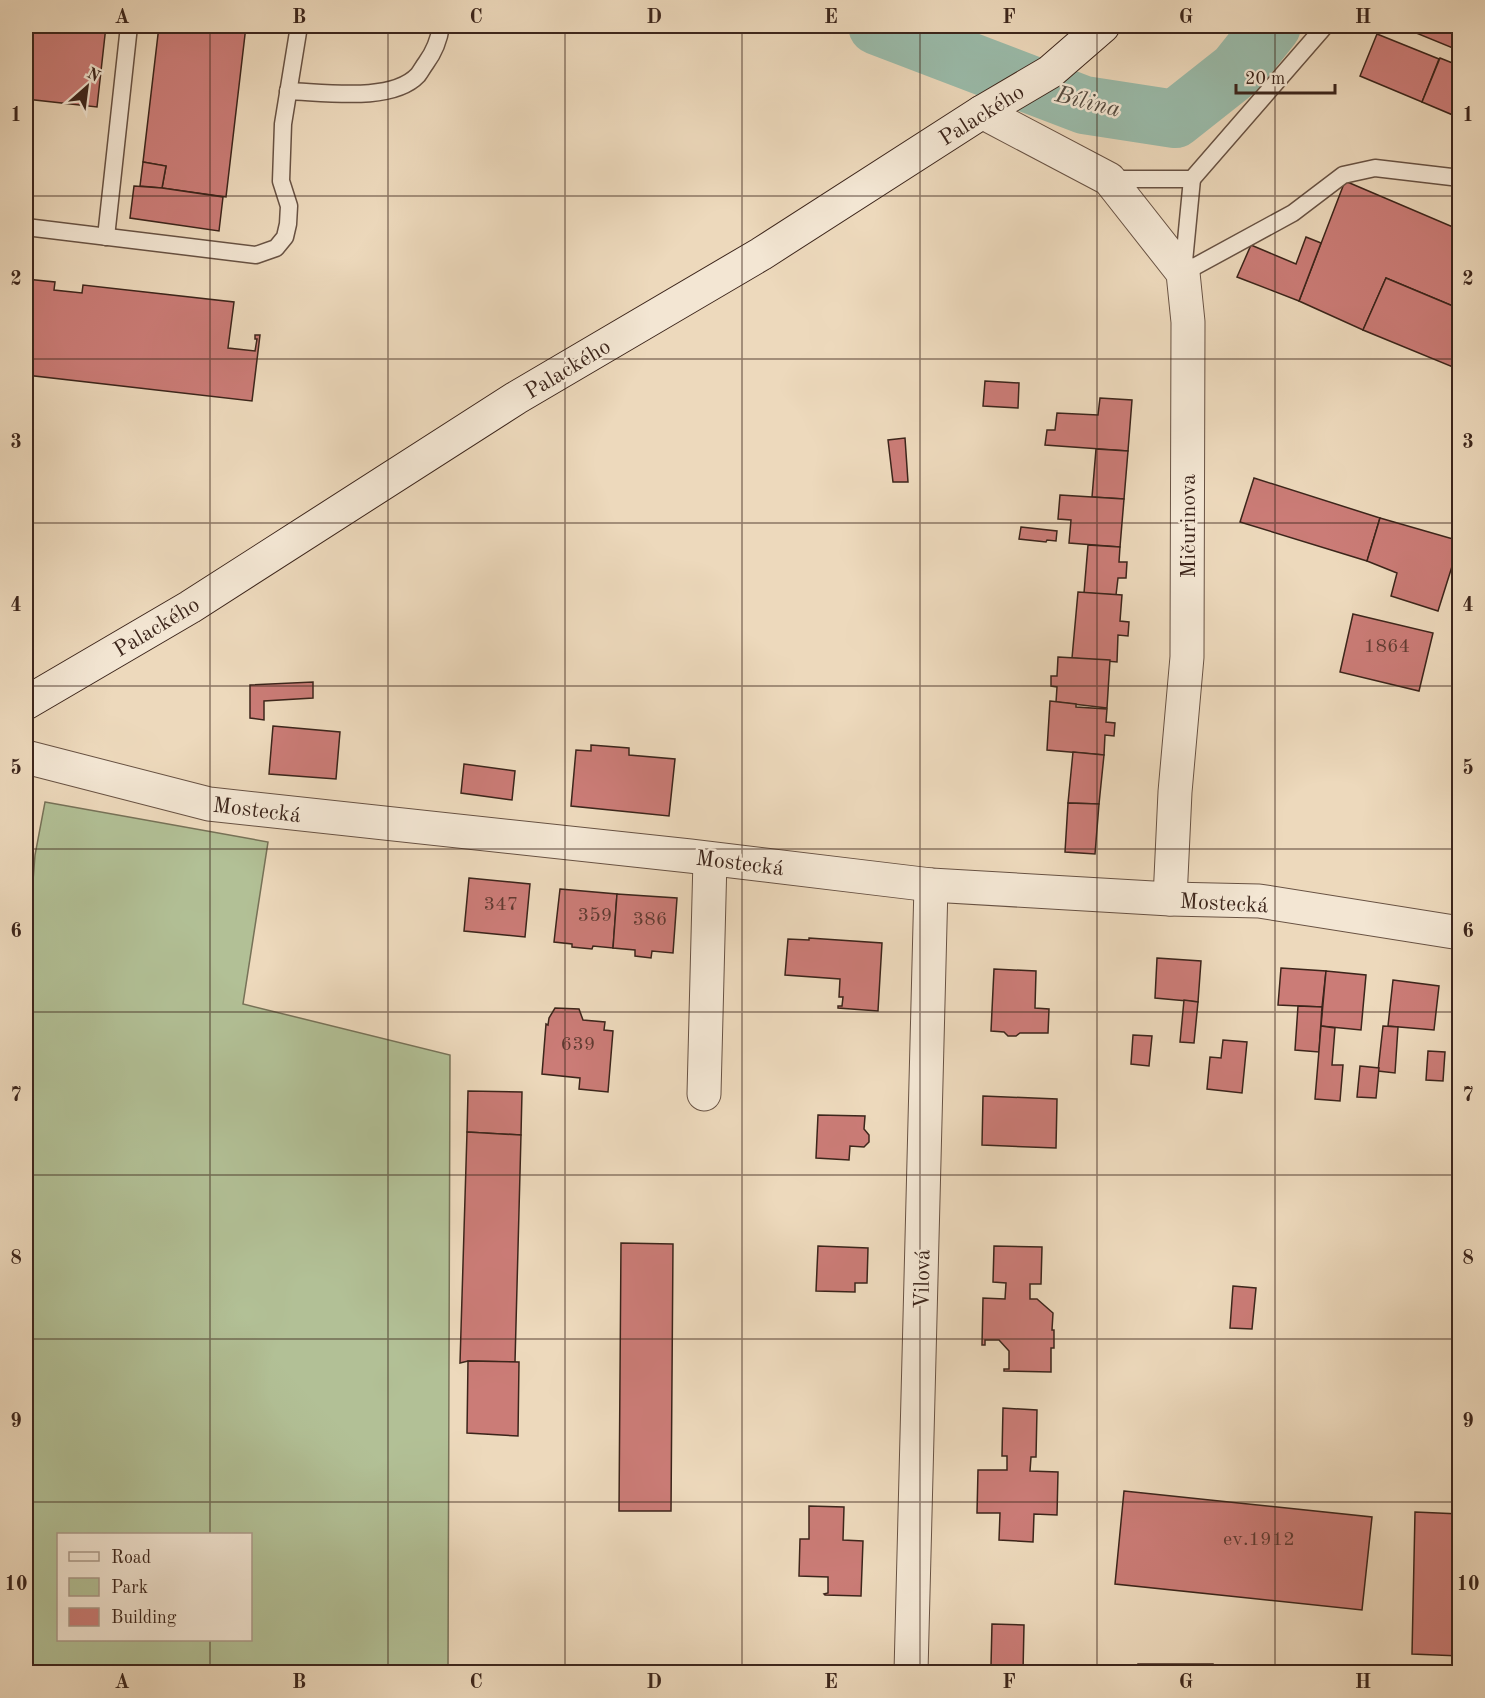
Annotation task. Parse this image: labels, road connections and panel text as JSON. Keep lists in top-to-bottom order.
{
  "streets": {
    "street": [
      "Palackého",
      "Mičurinova",
      "Mostecká",
      "Vilová"
    ]
  },
  "crossings": [
    ["Mičurinova", "Mostecká"],
    ["Mostecká", "Vilová"]
  ],
  "water": ["Bílina"],
  "house_numbers": [
    "1864",
    "347",
    "359",
    "386",
    "639",
    "ev.1912"
  ],
  "legend": ["Road", "Park", "Building"],
  "scale_bar": "20 m",
  "north": "top right",
  "grid": {
    "columns": [
      "A",
      "B",
      "C",
      "D",
      "E",
      "F",
      "G",
      "H"
    ],
    "rows": [
      "1",
      "2",
      "3",
      "4",
      "5",
      "6",
      "7",
      "8",
      "9",
      "10"
    ]
  }
}
